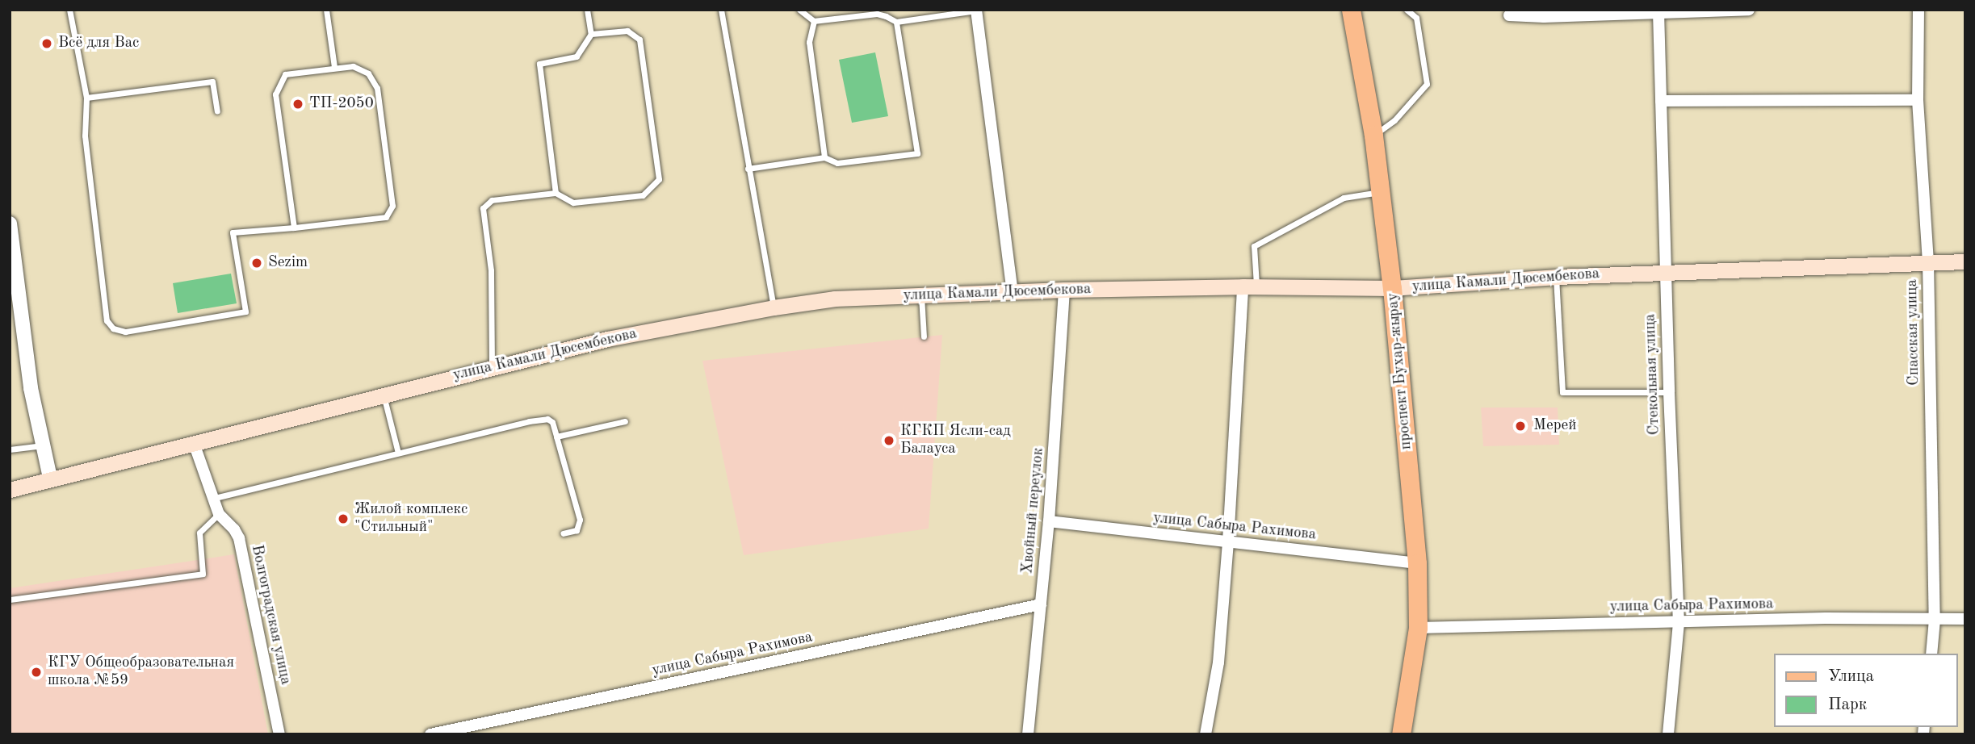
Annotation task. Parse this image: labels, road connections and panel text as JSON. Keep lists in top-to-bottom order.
{
  "streets": {
    "main road": ["улица Камали Дюсембекова", "проспект Бухар-жырау"],
    "street": [
      "Спасская улица",
      "Стекольная улица",
      "Хвойный переулок",
      "улица Сабыра Рахимова",
      "Волгоградская улица"
    ]
  },
  "crossings": [
    ["улица Камали Дюсембекова", "Спасская улица"],
    ["улица Камали Дюсембекова", "проспект Бухар-жырау"],
    ["улица Камали Дюсембекова", "Стекольная улица"],
    ["улица Камали Дюсембекова", "Хвойный переулок"],
    ["улица Камали Дюсембекова", "Волгоградская улица"],
    ["Спасская улица", "улица Сабыра Рахимова"],
    ["проспект Бухар-жырау", "улица Сабыра Рахимова"],
    ["Стекольная улица", "улица Сабыра Рахимова"],
    ["Хвойный переулок", "улица Сабыра Рахимова"]
  ],
  "places": [
    "Всё для Вас",
    "ТП-2050",
    "Sezim",
    "Мерей",
    "КГКП Ясли-сад Балауса",
    "Жилой комплекс \"Стильный\"",
    "КГУ Общеобразовательная школа №59"
  ],
  "legend": ["Улица", "Парк"]
}
